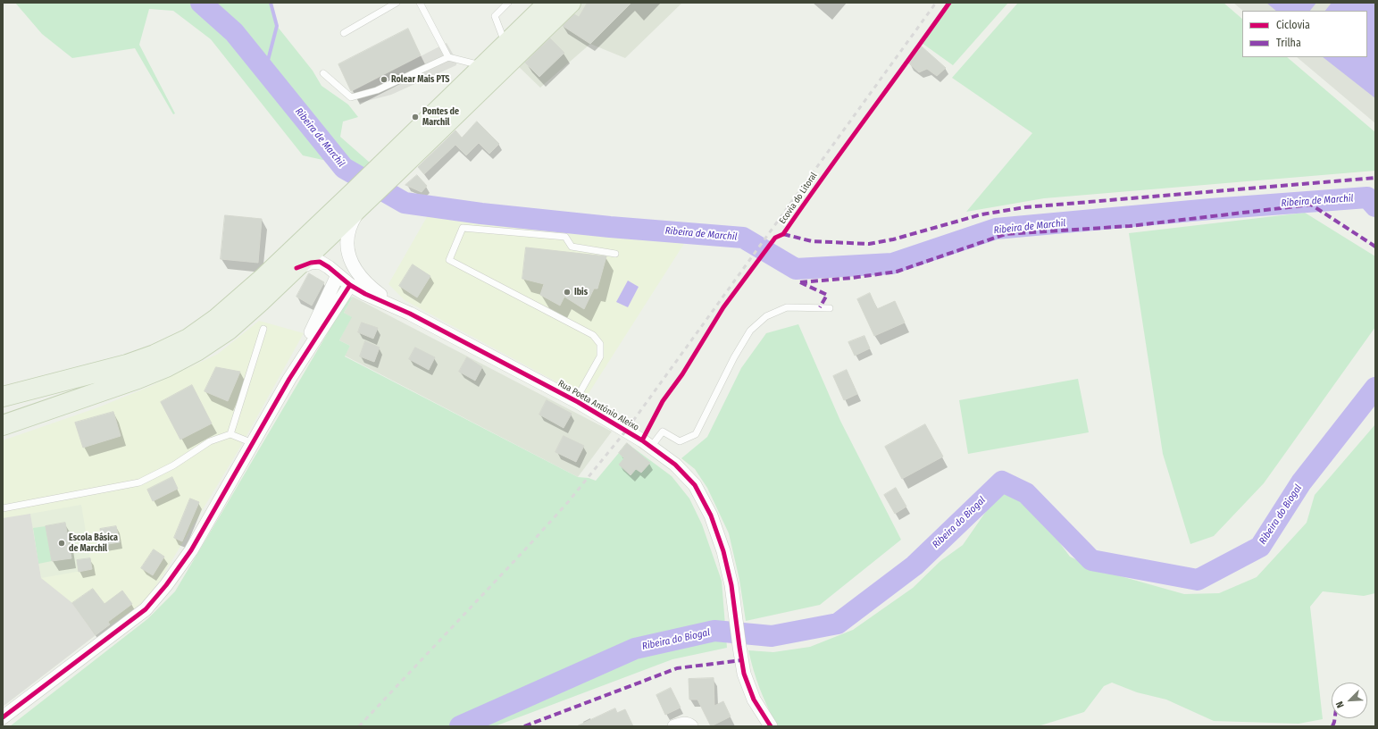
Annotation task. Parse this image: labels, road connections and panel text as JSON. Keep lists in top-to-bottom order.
{
  "streets": {
    "street": ["Rua Poeta António Aleixo"],
    "cycle path": ["Ecovia do Litoral"]
  },
  "water": ["Ribeira de Marchil", "Ribeira do Biogal"],
  "places": [
    "Rolear Mais PTS",
    "Pontes de Marchil",
    "Ibis",
    "Escola Básica de Marchil"
  ],
  "legend": ["Ciclovia", "Trilha"],
  "north": "bottom left"
}
